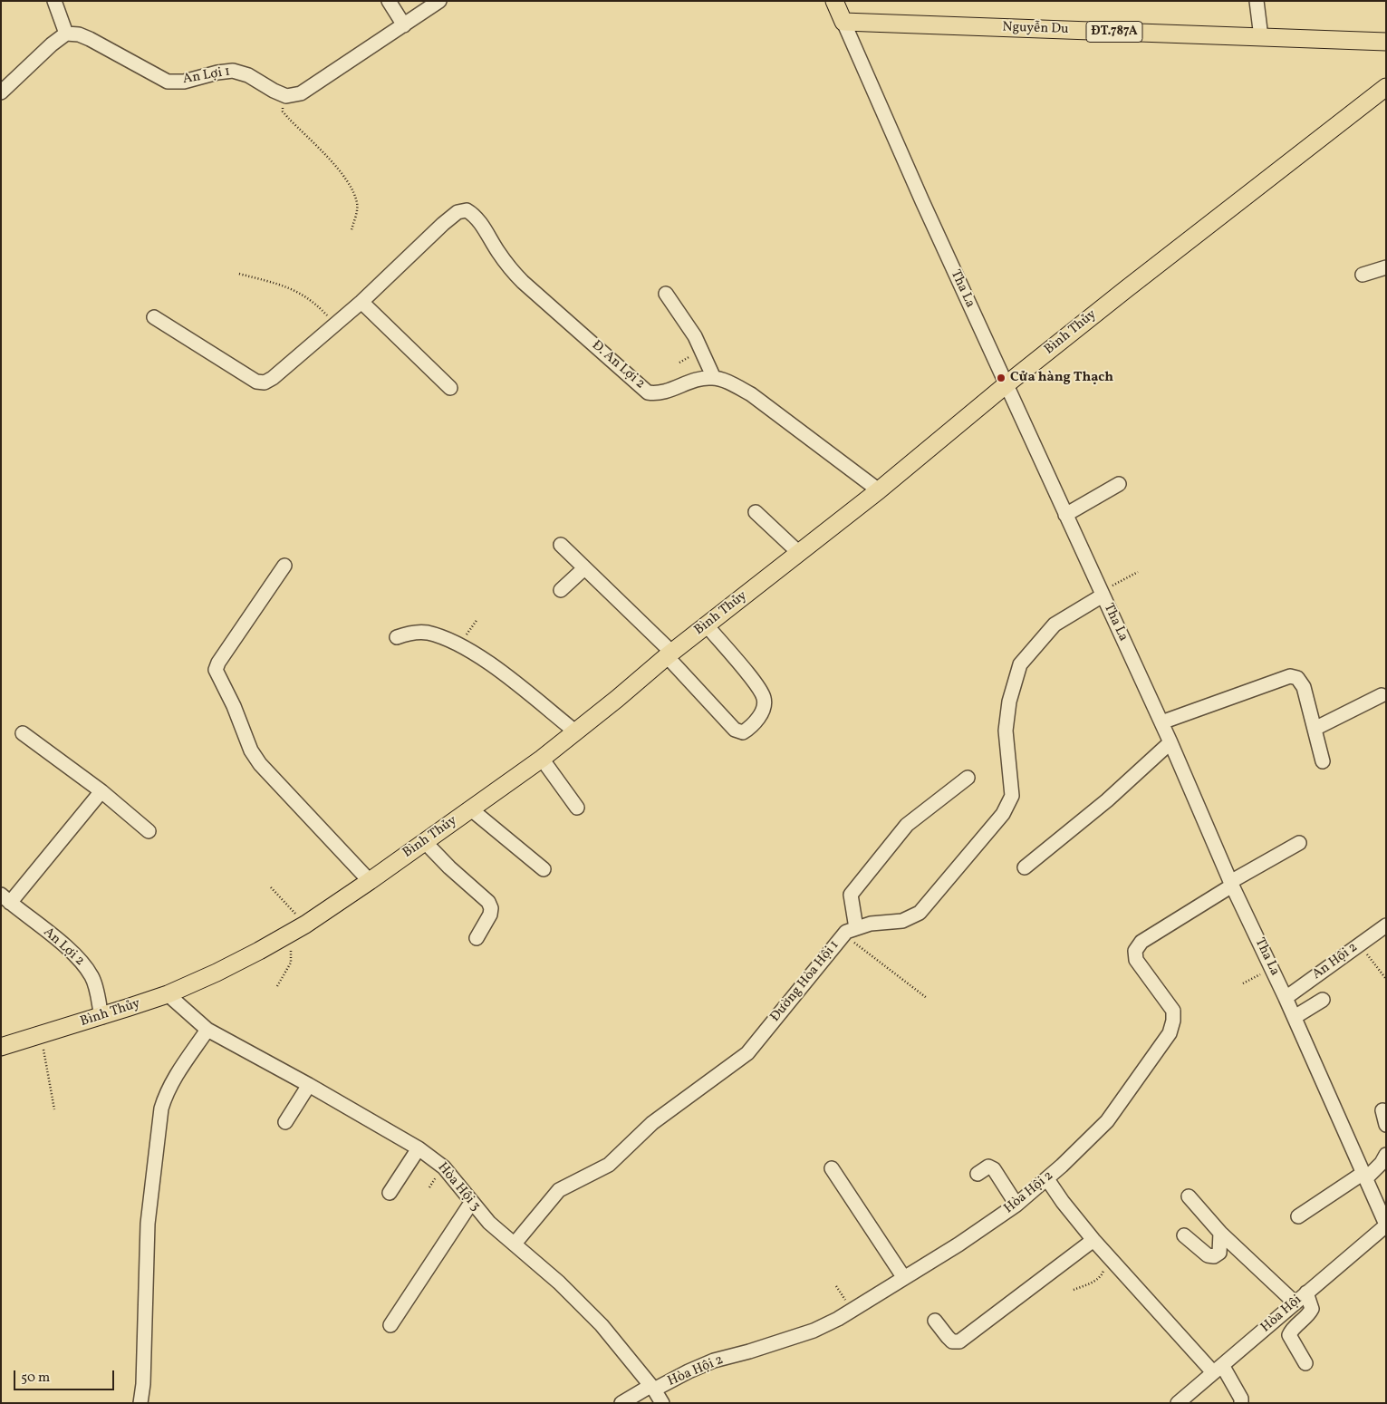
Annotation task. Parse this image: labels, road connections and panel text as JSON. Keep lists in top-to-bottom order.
{
  "streets": {
    "main road": ["Nguyễn Du", "ĐT.787A", "Bình Thủy"],
    "street": [
      "An Lợi 1",
      "Tha La",
      "Đ. An Lợi 2",
      "An Lợi 2",
      "An Hội 2",
      "Đường Hòa Hội 1",
      "Hòa Hội 3",
      "Hòa Hội 2",
      "Hòa Hội"
    ]
  },
  "crossings": [
    ["Nguyễn Du", "Tha La"],
    ["Tha La", "Bình Thủy"],
    ["Tha La", "An Hội 2"],
    ["Tha La", "Hòa Hội 2"],
    ["Tha La", "Hòa Hội"],
    ["Bình Thủy", "An Lợi 2"],
    ["Bình Thủy", "Hòa Hội 3"],
    ["Đường Hòa Hội 1", "Hòa Hội 3"],
    ["Hòa Hội 3", "Hòa Hội 2"]
  ],
  "places": ["Cửa hàng Thạch"],
  "scale_bar": "50 m"
}
